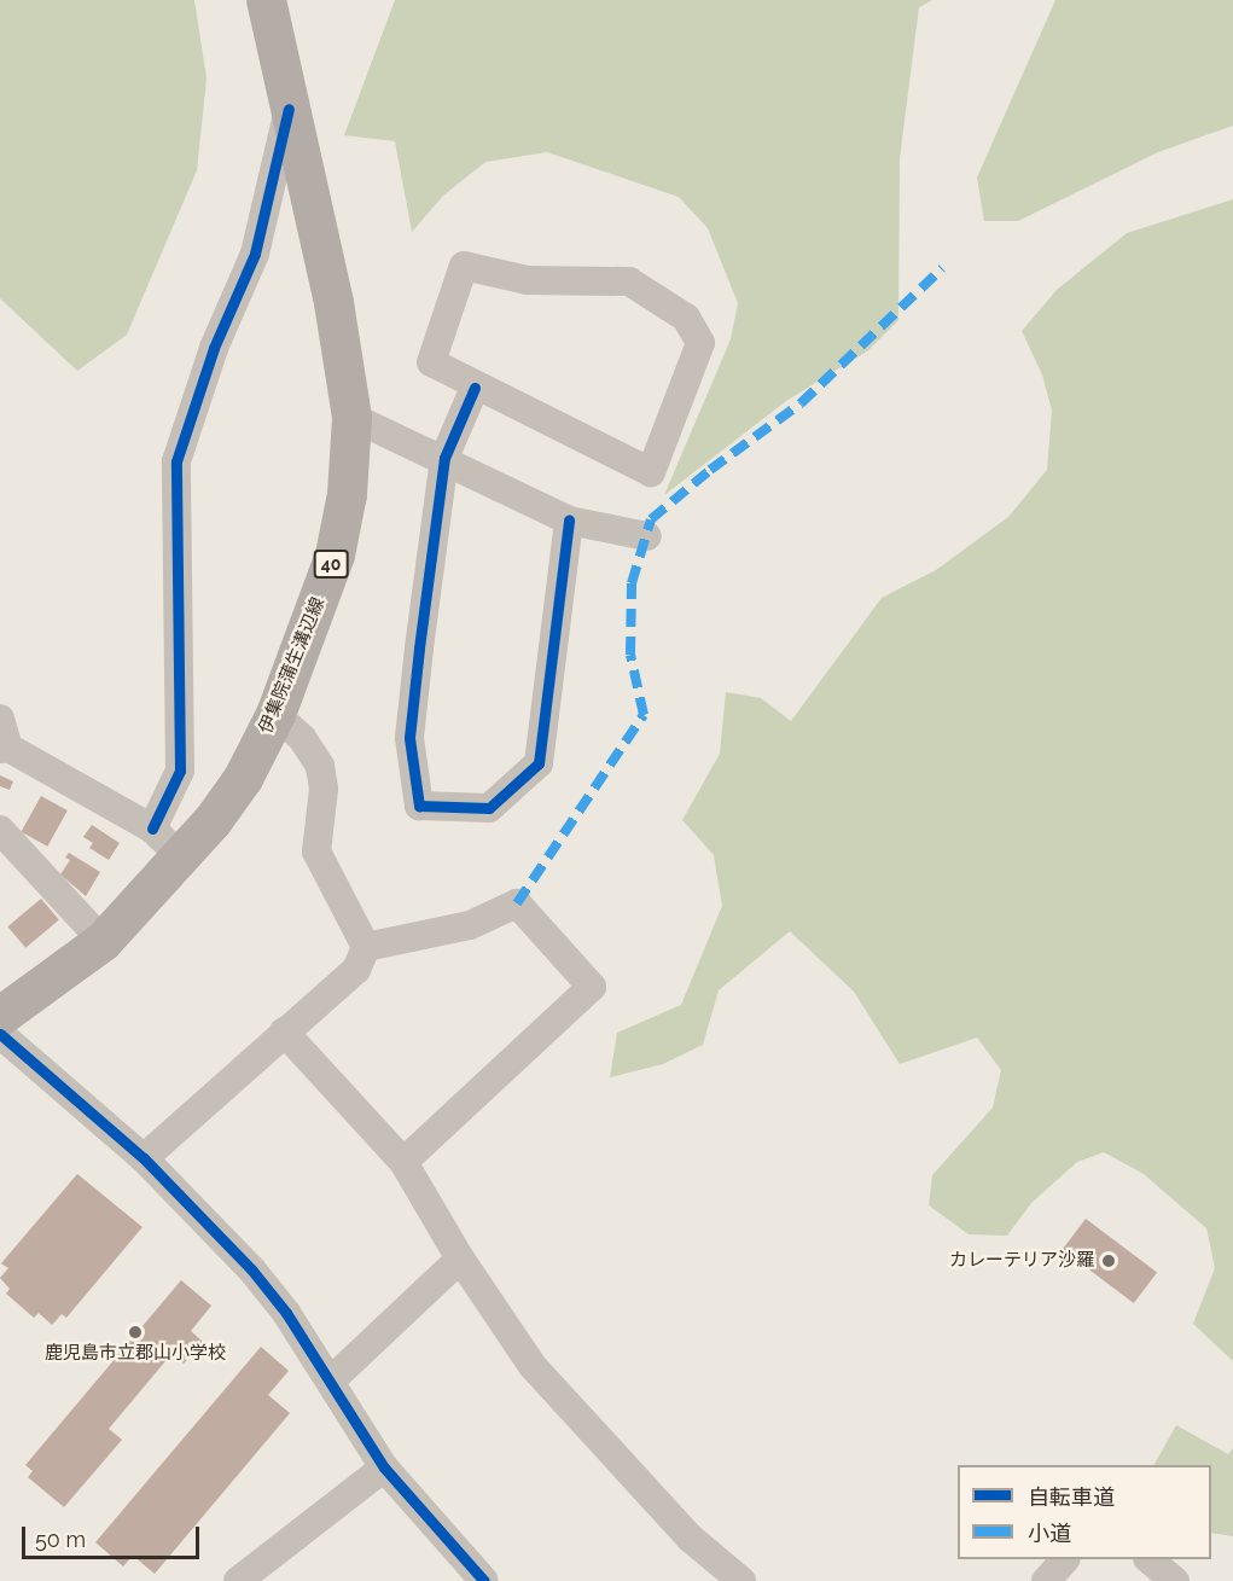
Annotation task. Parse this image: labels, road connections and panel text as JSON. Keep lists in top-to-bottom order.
{
  "streets": {
    "main road": ["40", "伊集院蒲生溝辺線"]
  },
  "places": ["カレーテリア沙羅", "鹿児島市立郡山小学校"],
  "legend": ["自転車道", "小道"],
  "scale_bar": "50 m"
}
